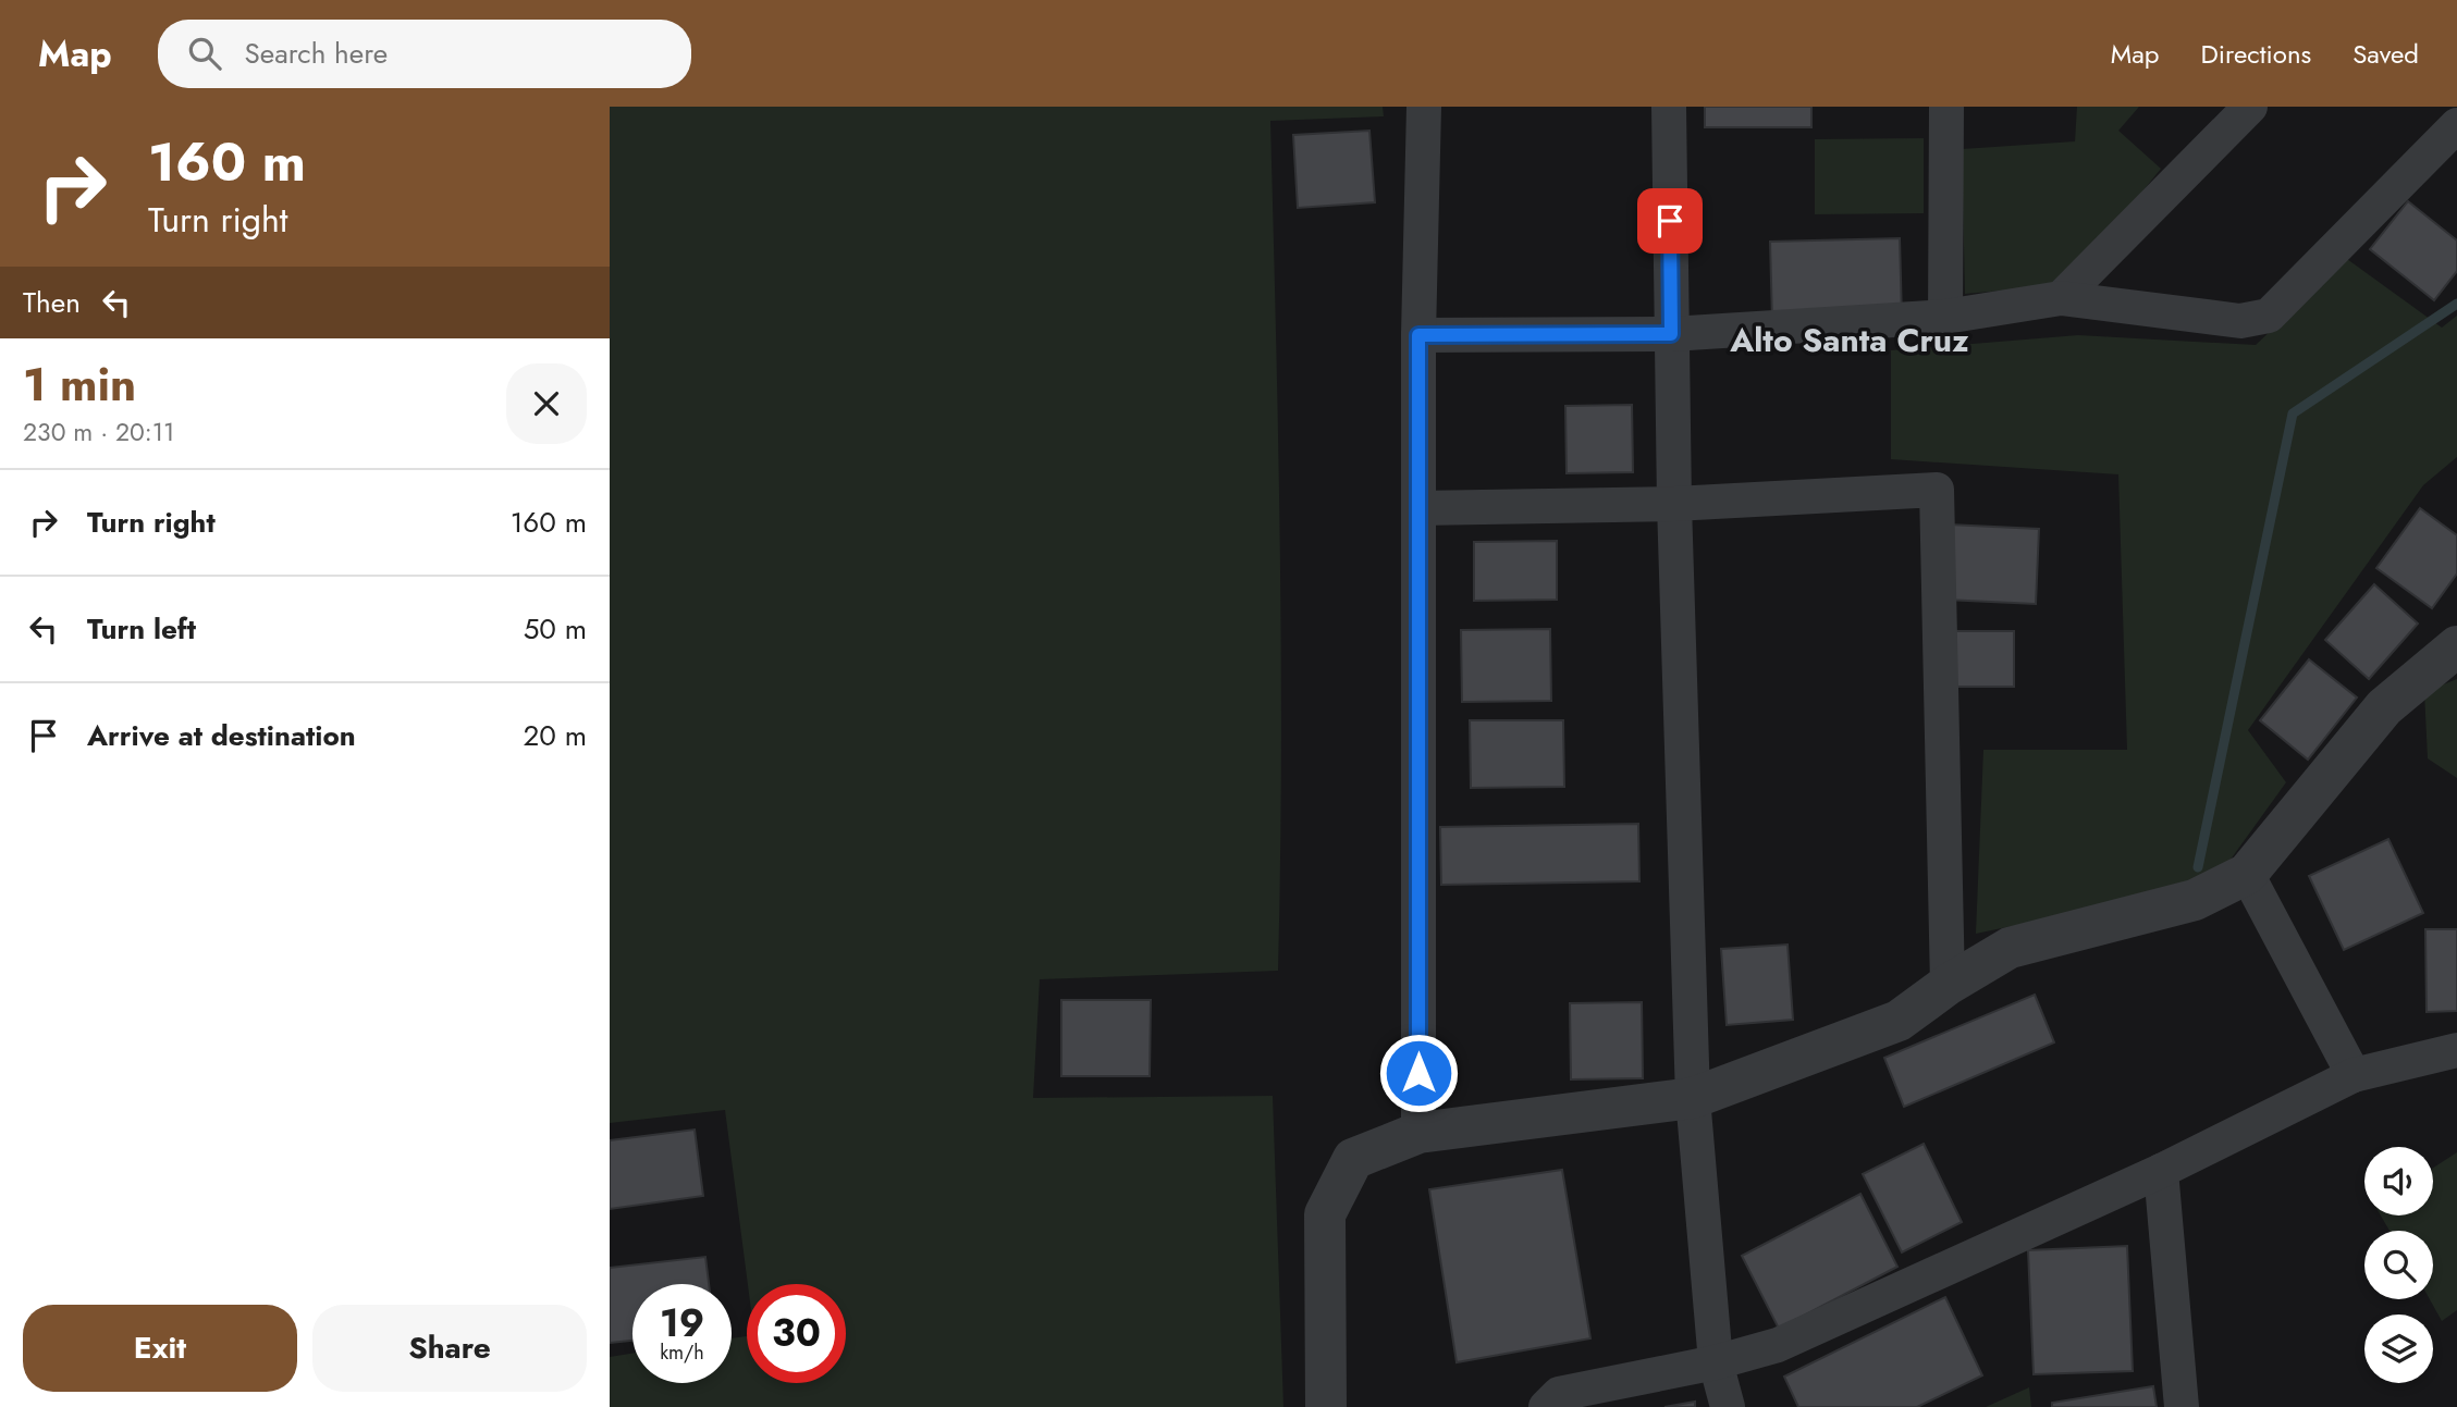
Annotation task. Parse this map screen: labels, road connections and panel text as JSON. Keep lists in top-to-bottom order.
{
  "districts": ["Alto Santa Cruz"],
  "page": {
    "header": "Map",
    "search": "Search here",
    "nav": ["Map", "Directions", "Saved"],
    "turn": ["160 m", "Turn right"],
    "then": "Then",
    "heading": ["1 min", "230 m · 20:11"],
    "list": [
      {
        "name": "Turn right",
        "value": "160 m"
      },
      {
        "name": "Turn left",
        "value": "50 m"
      },
      {
        "name": "Arrive at destination",
        "value": "20 m"
      }
    ],
    "speed": "19 km/h",
    "limit": "30",
    "buttons": ["Exit", "Share"]
  }
}
